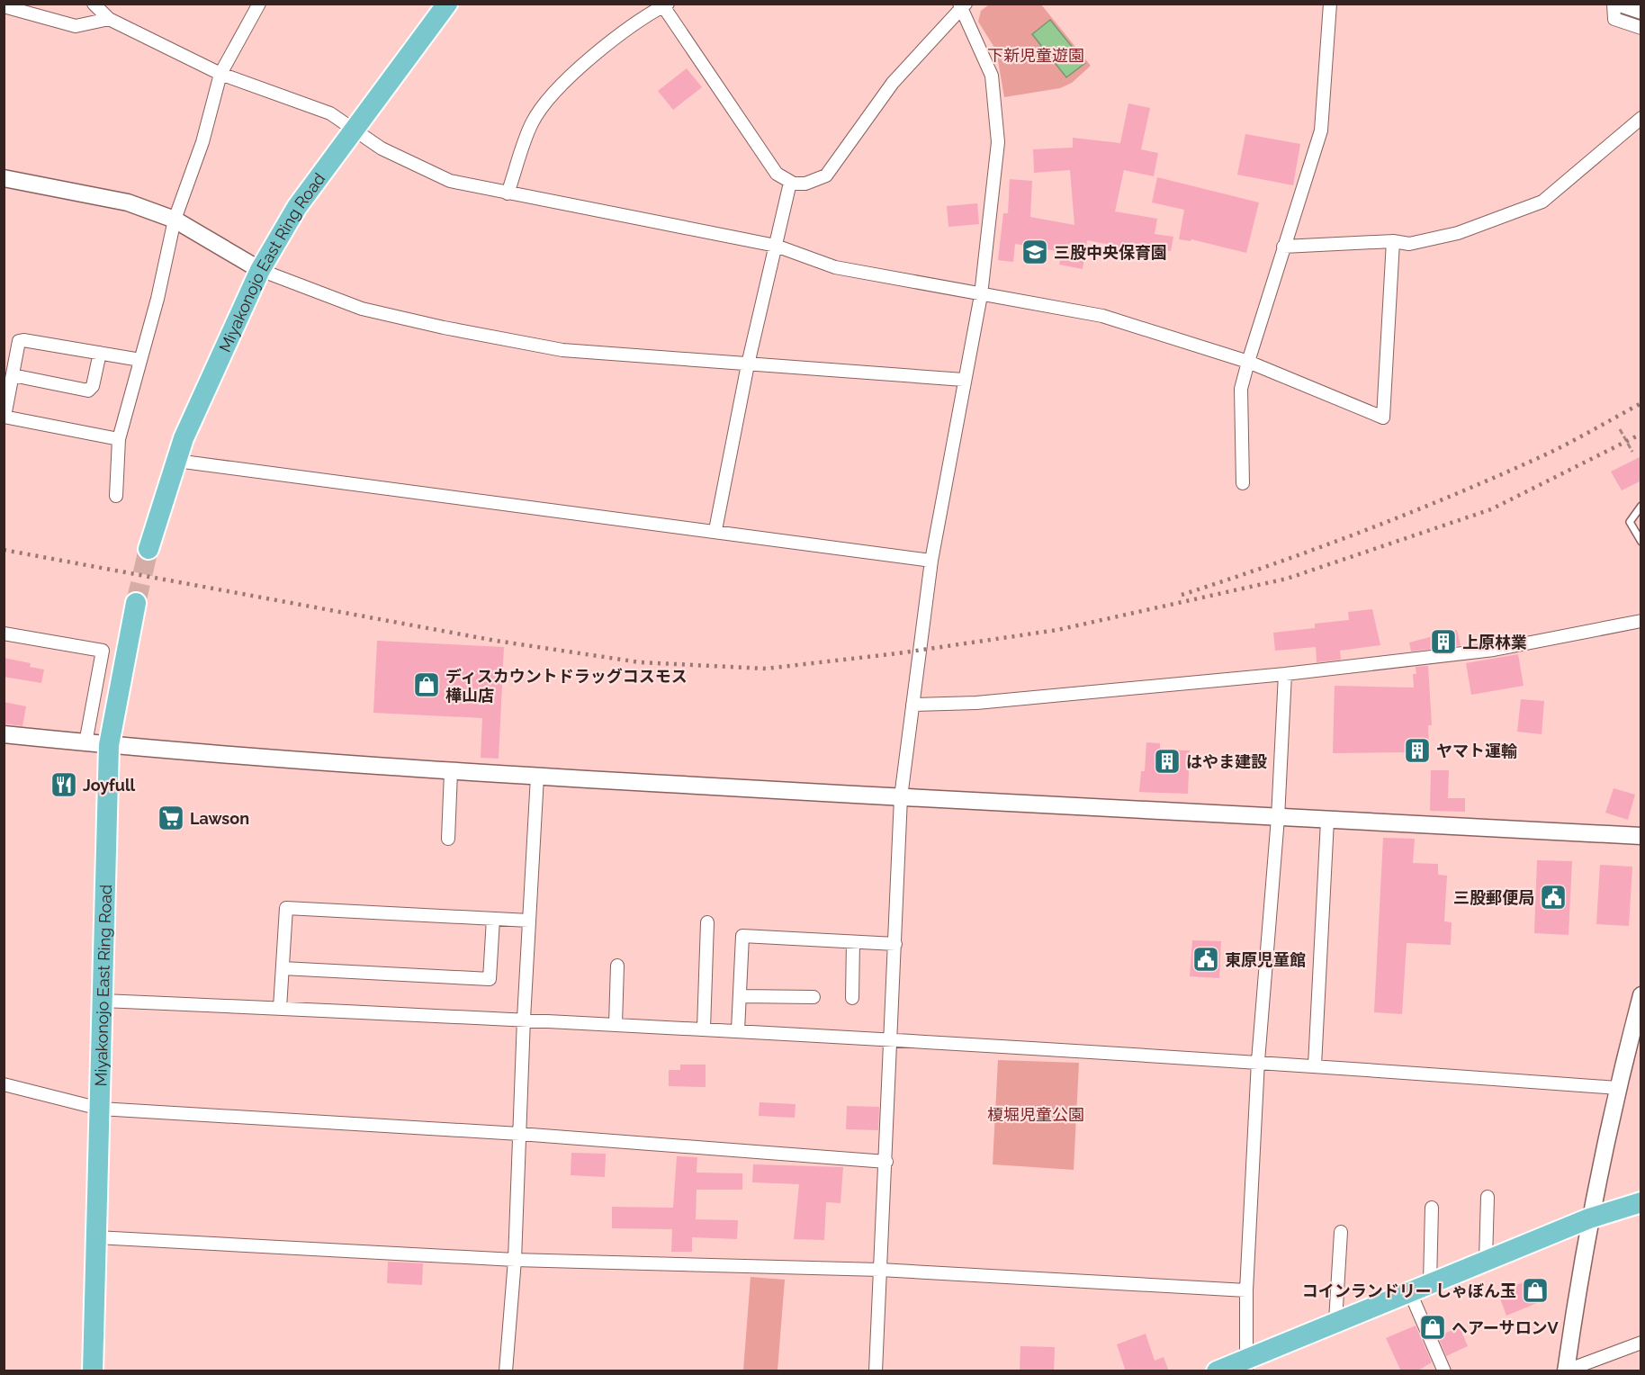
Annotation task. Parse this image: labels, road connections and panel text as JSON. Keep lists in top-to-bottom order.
{
  "streets": {
    "main road": ["Miyakonojo East Ring Road"]
  },
  "parks": ["下新児童遊園", "榎堀児童公園"],
  "places": {
    "school or university": ["三股中央保育園"],
    "building": ["上原林業", "ヤマト運輸", "はやま建設"],
    "shop": ["ディスカウントドラッグコスモス 樺山店", "コインランドリー しゃぼん玉", "ヘアーサロンV"],
    "restaurant": ["Joyfull"],
    "supermarket": ["Lawson"],
    "public building": ["三股郵便局", "東原児童館"]
  }
}
